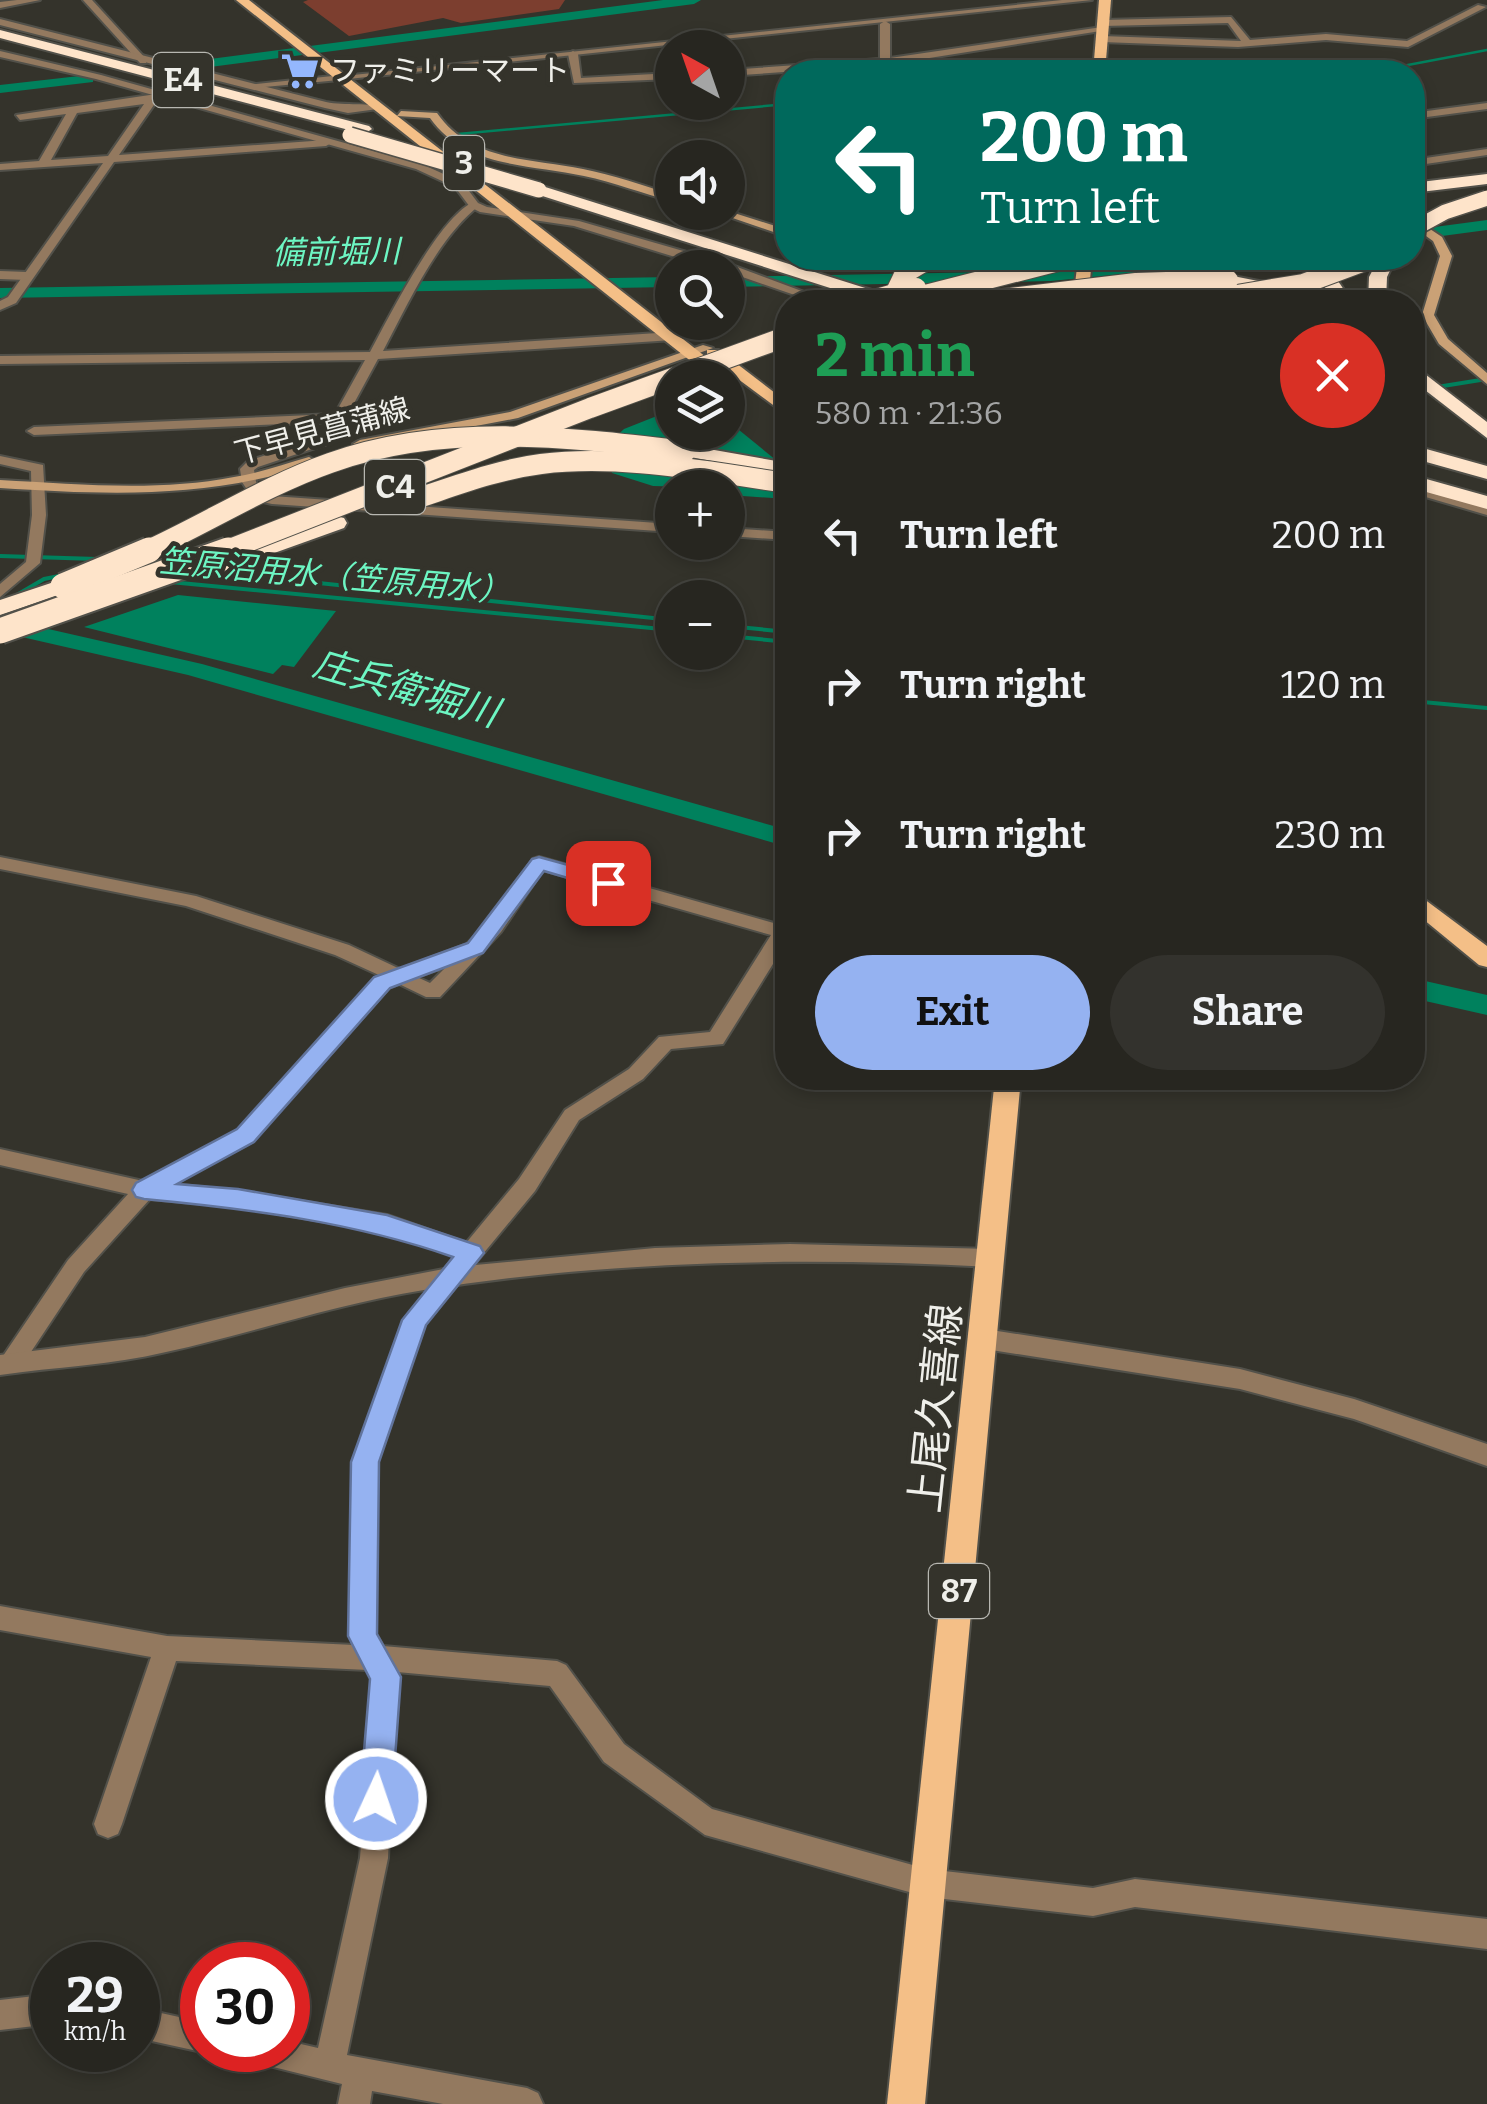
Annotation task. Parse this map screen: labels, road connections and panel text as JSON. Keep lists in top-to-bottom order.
{
  "streets": {
    "highway": ["E4", "C4"],
    "main road": [
      "3",
      "下早見菖蒲線",
      "上尾久喜線",
      "87"
    ]
  },
  "crossings": [
    ["3", "下早見菖蒲線"]
  ],
  "water": ["備前堀川", "笠原沼用水（笠原用水）", "庄兵衛堀川"],
  "places": {
    "supermarket": ["ファミリーマート"]
  },
  "north": "top left",
  "page": {
    "map_buttons": ["+", "−"],
    "turn": ["200 m", "Turn left"],
    "heading": ["2 min", "580 m · 21:36"],
    "list": [
      {
        "name": "Turn left",
        "value": "200 m"
      },
      {
        "name": "Turn right",
        "value": "120 m"
      },
      {
        "name": "Turn right",
        "value": "230 m"
      }
    ],
    "buttons": ["Exit", "Share"],
    "speed": "29 km/h",
    "limit": "30"
  }
}
